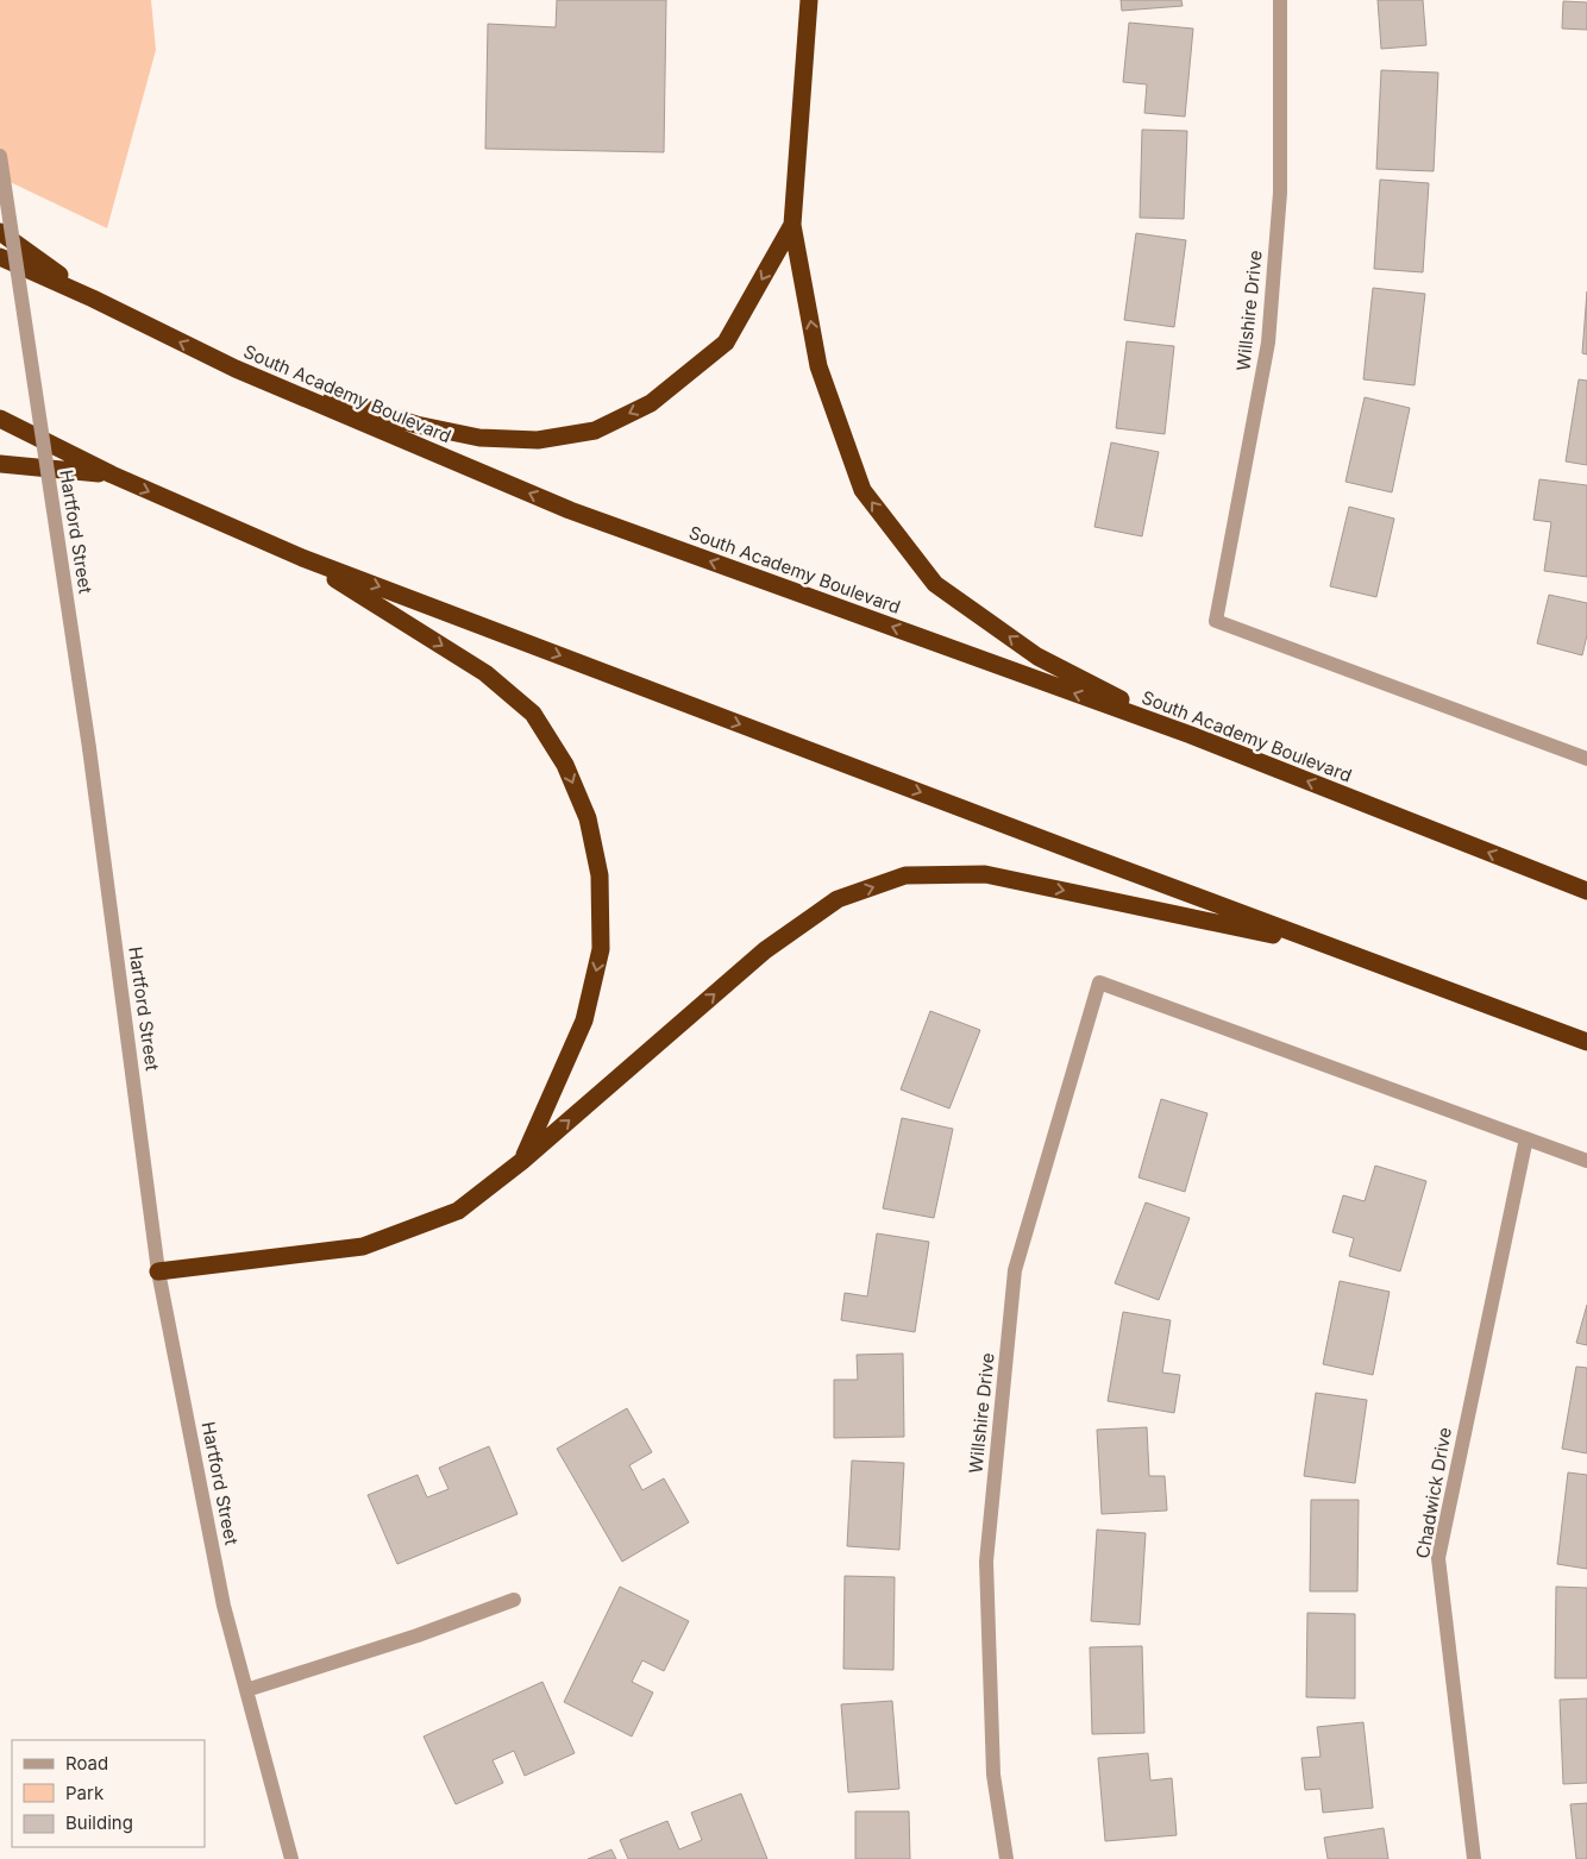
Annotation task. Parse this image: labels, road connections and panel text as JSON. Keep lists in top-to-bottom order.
{
  "streets": {
    "highway": ["South Academy Boulevard"],
    "street": ["Willshire Drive", "Hartford Street", "Chadwick Drive"]
  },
  "crossings": [
    ["Willshire Drive", "Chadwick Drive"]
  ],
  "legend": ["Road", "Park", "Building"]
}
